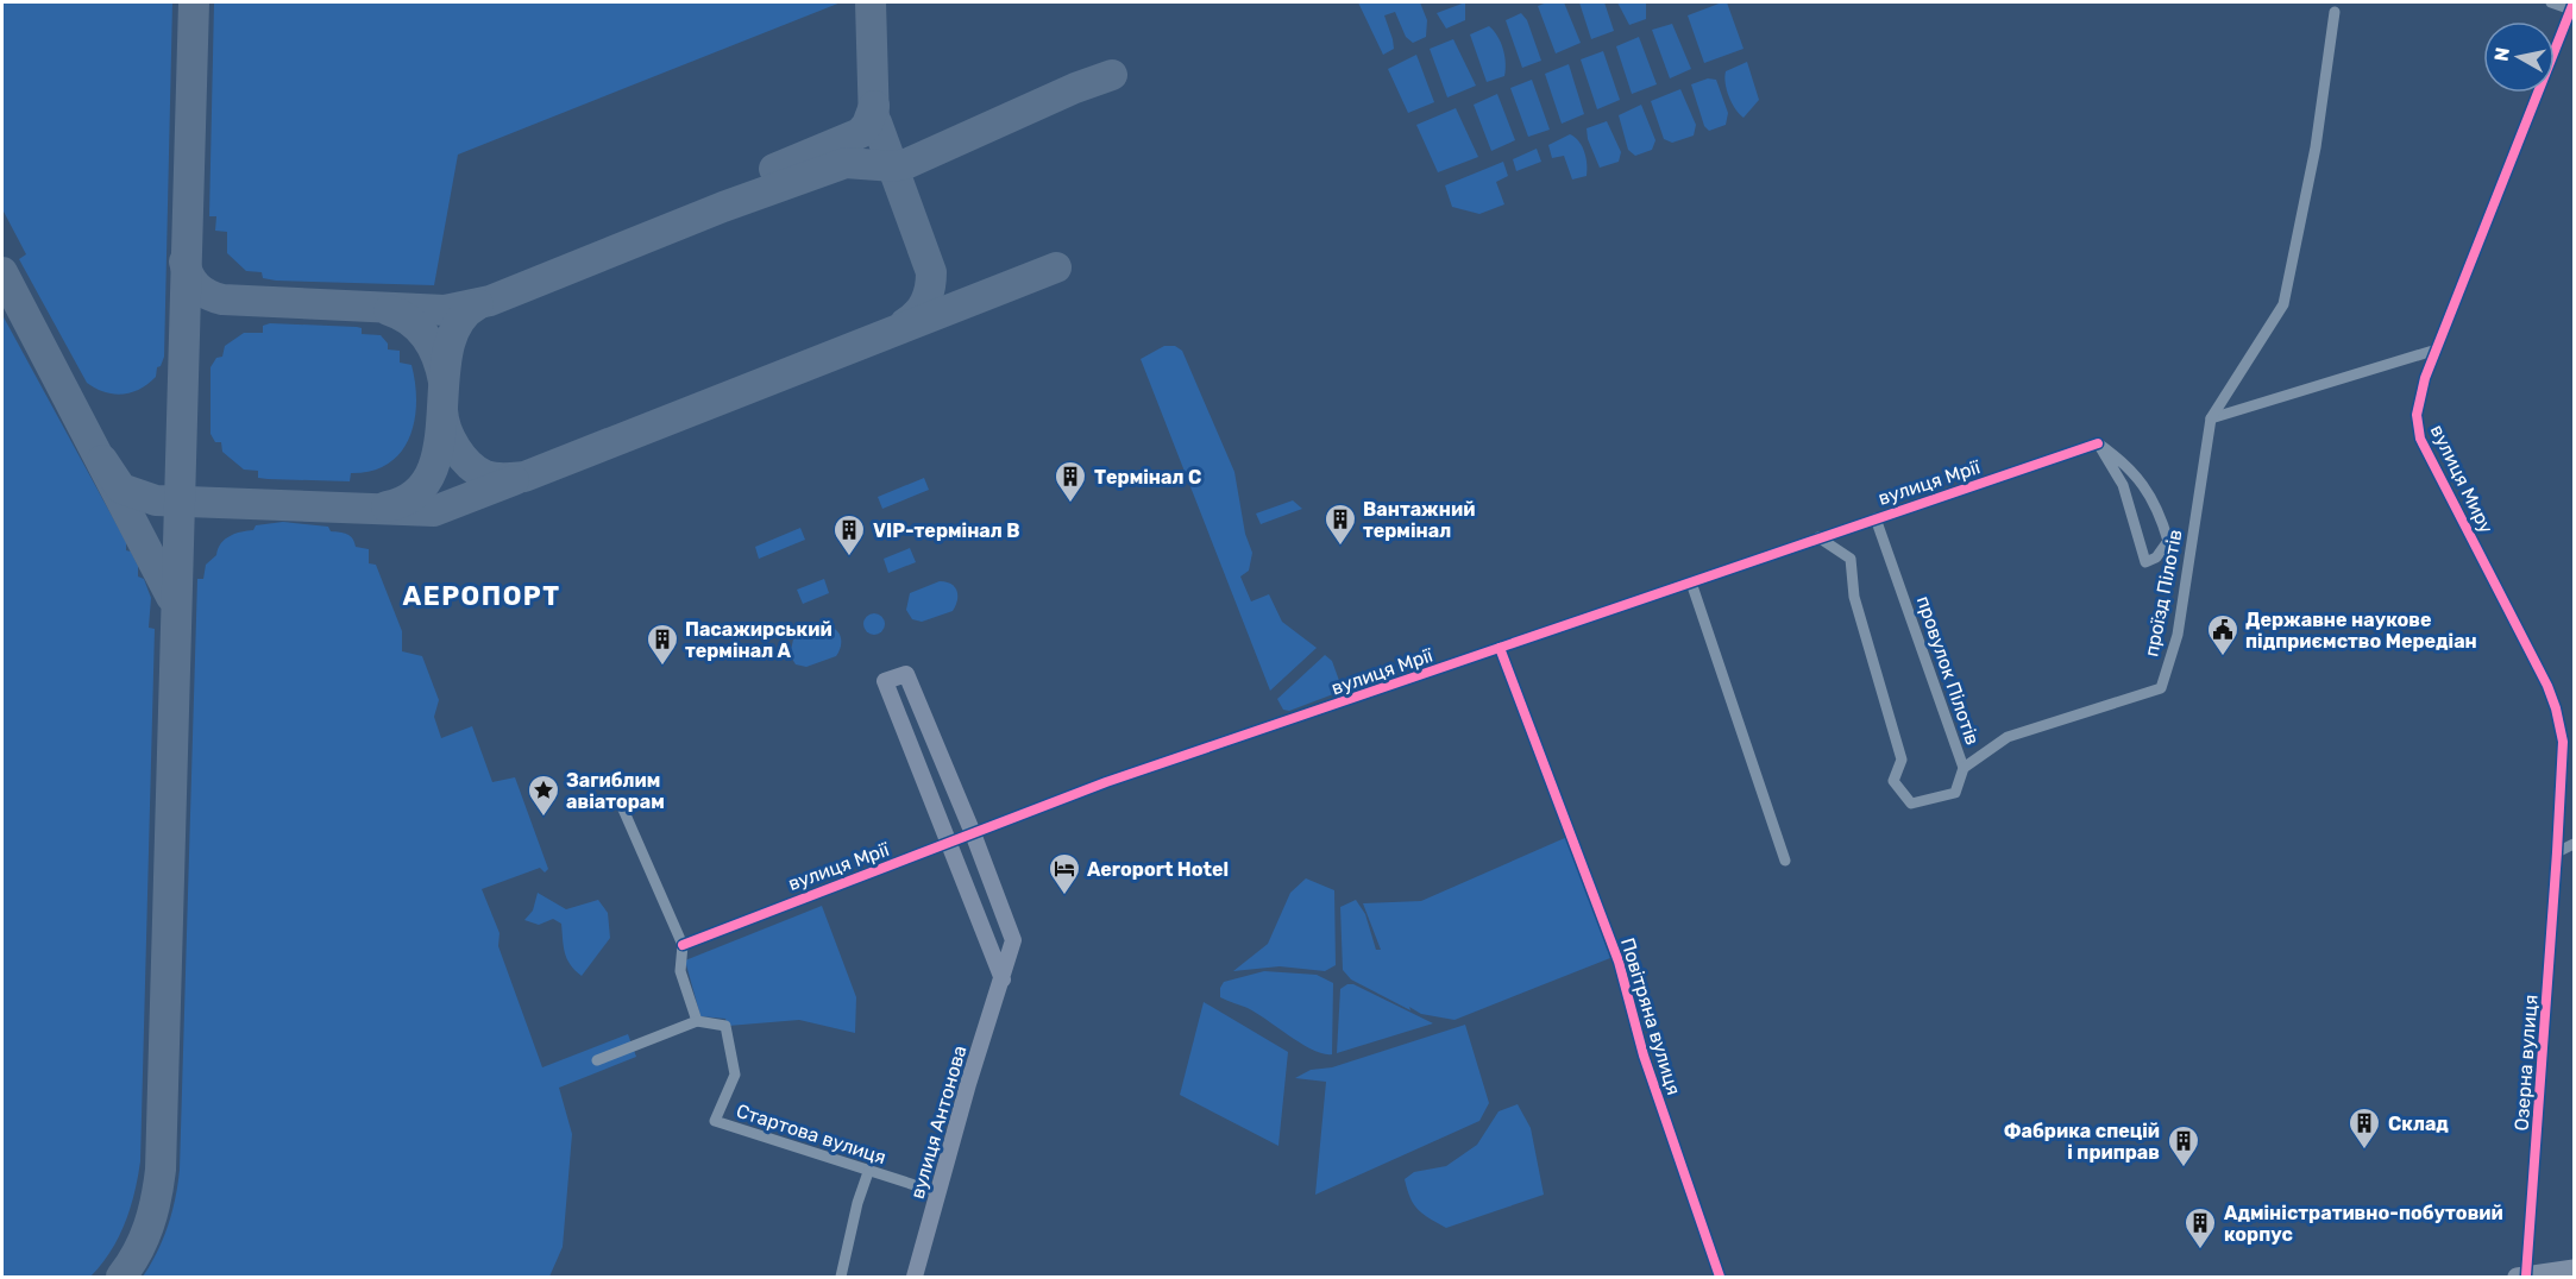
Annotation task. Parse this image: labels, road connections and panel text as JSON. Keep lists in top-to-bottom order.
{
  "streets": {
    "main road": ["вулиця Антонова"],
    "street": [
      "вулиця Миру",
      "вулиця Мрії",
      "проїзд Пілотів",
      "провулок Пілотів",
      "Повітряна вулиця",
      "Озерна вулиця",
      "Стартова вулиця"
    ]
  },
  "crossings": [
    ["вулиця Миру", "Озерна вулиця"],
    ["вулиця Мрії", "провулок Пілотів"],
    ["вулиця Мрії", "Повітряна вулиця"],
    ["вулиця Мрії", "вулиця Антонова"],
    ["проїзд Пілотів", "провулок Пілотів"],
    ["вулиця Антонова", "Стартова вулиця"]
  ],
  "districts": ["АЕРОПОРТ"],
  "places": {
    "building": [
      "Термінал C",
      "Вантажний термінал",
      "VIP-термінал B",
      "Пасажирський термінал A",
      "Склад",
      "Фабрика спецій і приправ",
      "Адміністративно-побутовий корпус"
    ],
    "public building": ["Державне наукове підприємство Мередіан"],
    "place": ["Загиблим авіаторам"],
    "hotel": ["Aeroport Hotel"]
  },
  "north": "left"
}
